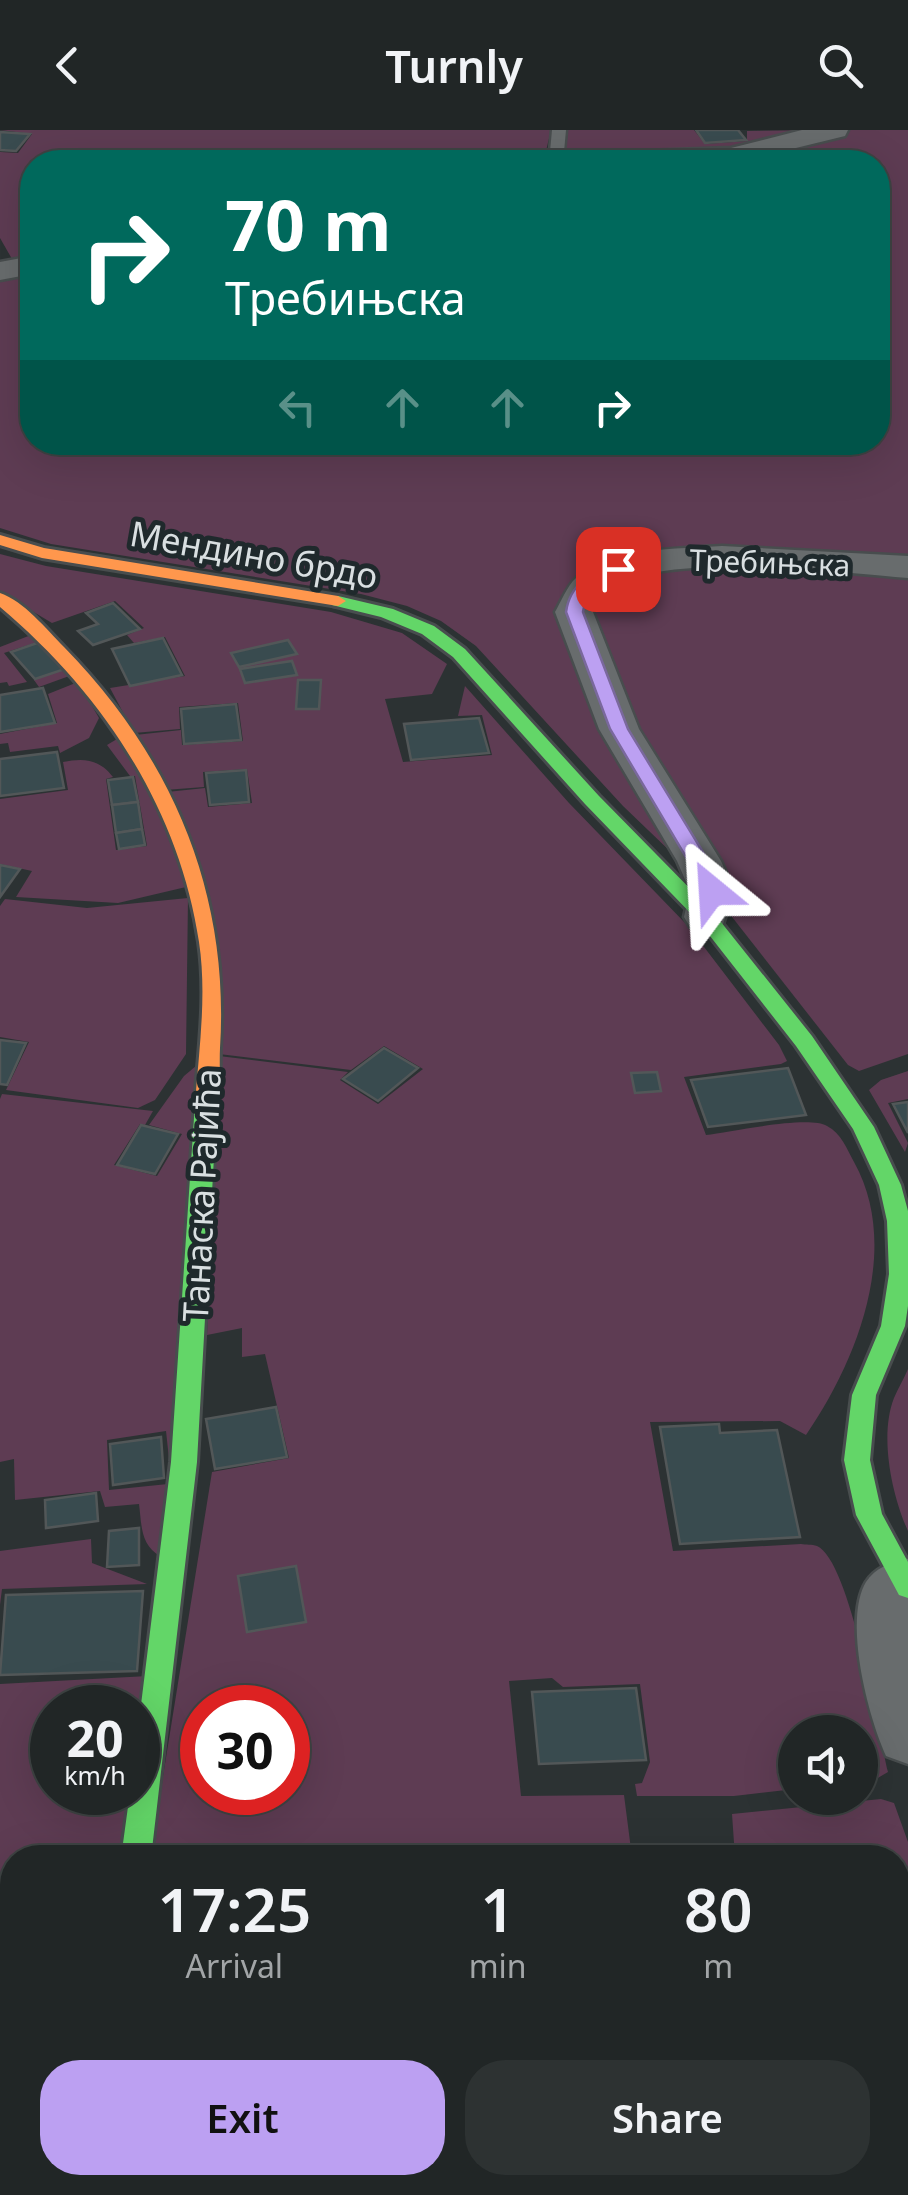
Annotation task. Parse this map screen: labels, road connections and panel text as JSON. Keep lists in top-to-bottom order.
{
  "streets": {
    "street": ["Мендино брдо", "Требињска", "Танаска Рајића"]
  },
  "crossings": [
    ["Мендино брдо", "Требињска"]
  ],
  "page": {
    "header": "Turnly",
    "turn": ["70 m", "Требињска"],
    "speed": "20 km/h",
    "limit": "30",
    "eta": [
      "17:25",
      "Arrival",
      "1",
      "min",
      "80",
      "m"
    ],
    "buttons": ["Exit", "Share"]
  }
}
